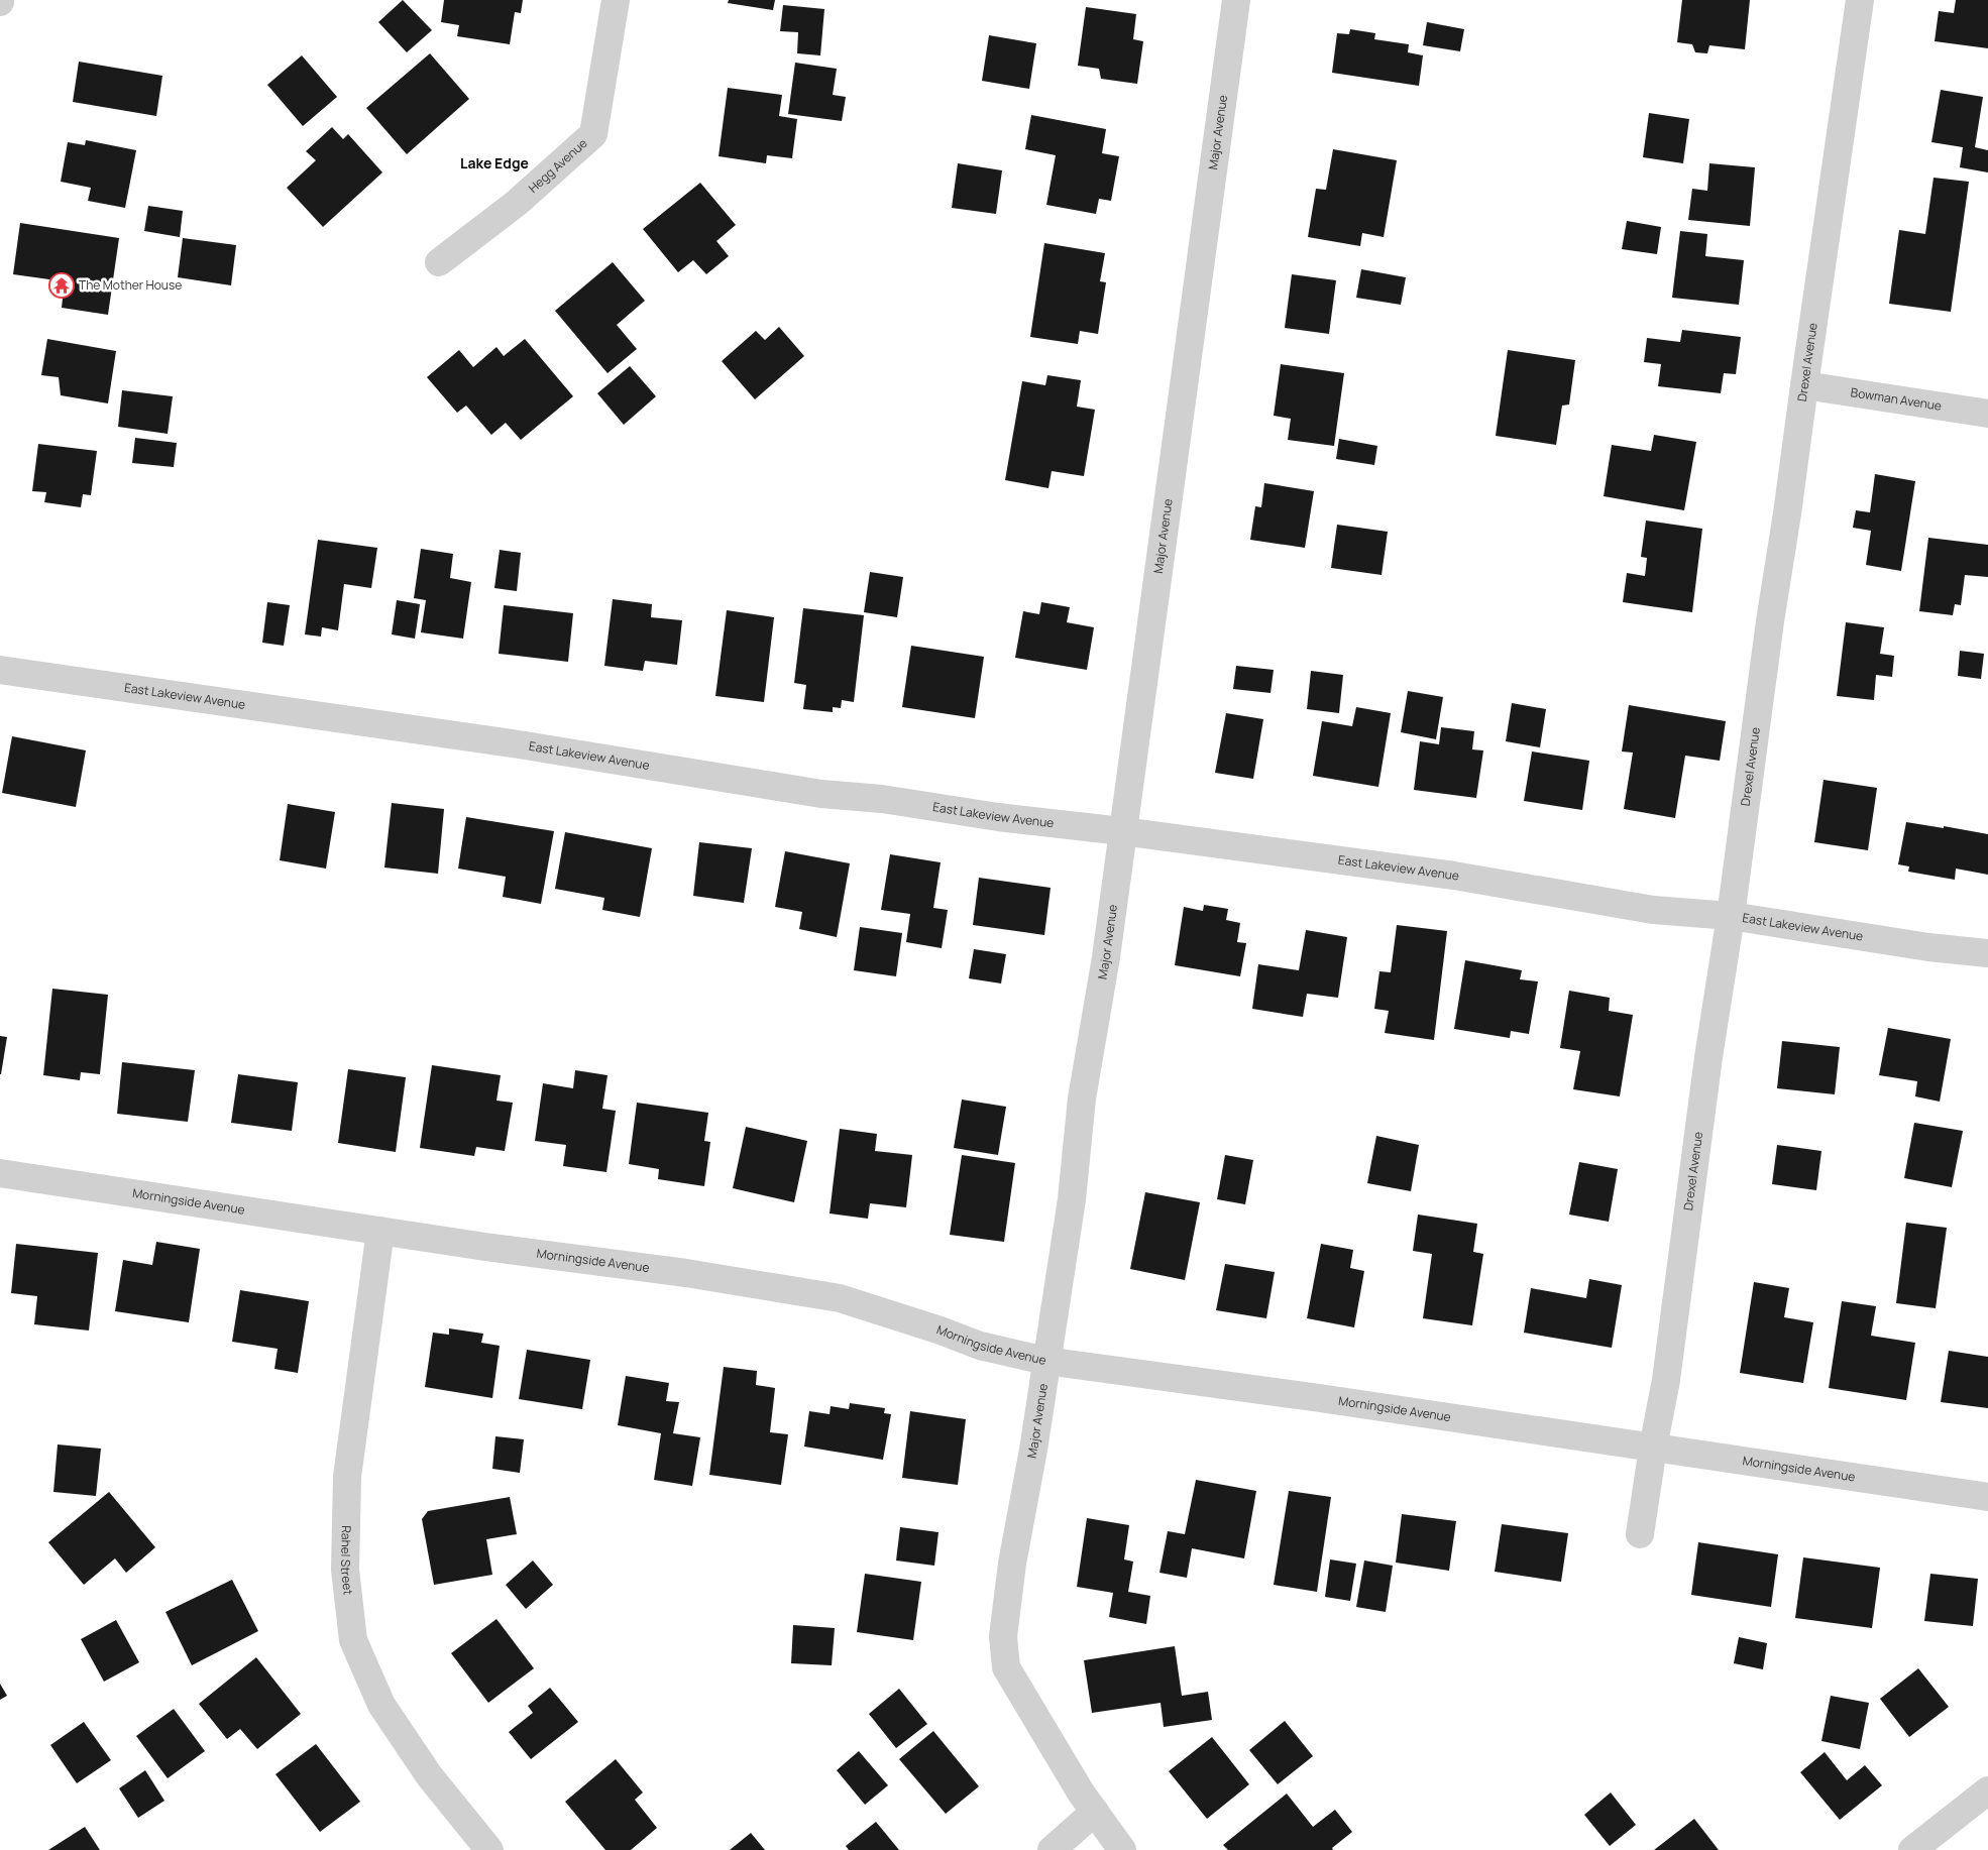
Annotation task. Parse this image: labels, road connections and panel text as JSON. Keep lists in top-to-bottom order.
{
  "streets": {
    "street": [
      "Major Avenue",
      "Hegg Avenue",
      "Drexel Avenue",
      "Bowman Avenue",
      "East Lakeview Avenue",
      "Morningside Avenue",
      "Rahel Street"
    ]
  },
  "crossings": [
    ["Major Avenue", "East Lakeview Avenue"],
    ["Major Avenue", "Morningside Avenue"],
    ["Drexel Avenue", "Bowman Avenue"],
    ["Drexel Avenue", "East Lakeview Avenue"],
    ["Drexel Avenue", "Morningside Avenue"],
    ["Morningside Avenue", "Rahel Street"]
  ],
  "districts": ["Lake Edge"],
  "places": {
    "temple": ["The Mother House"]
  }
}
